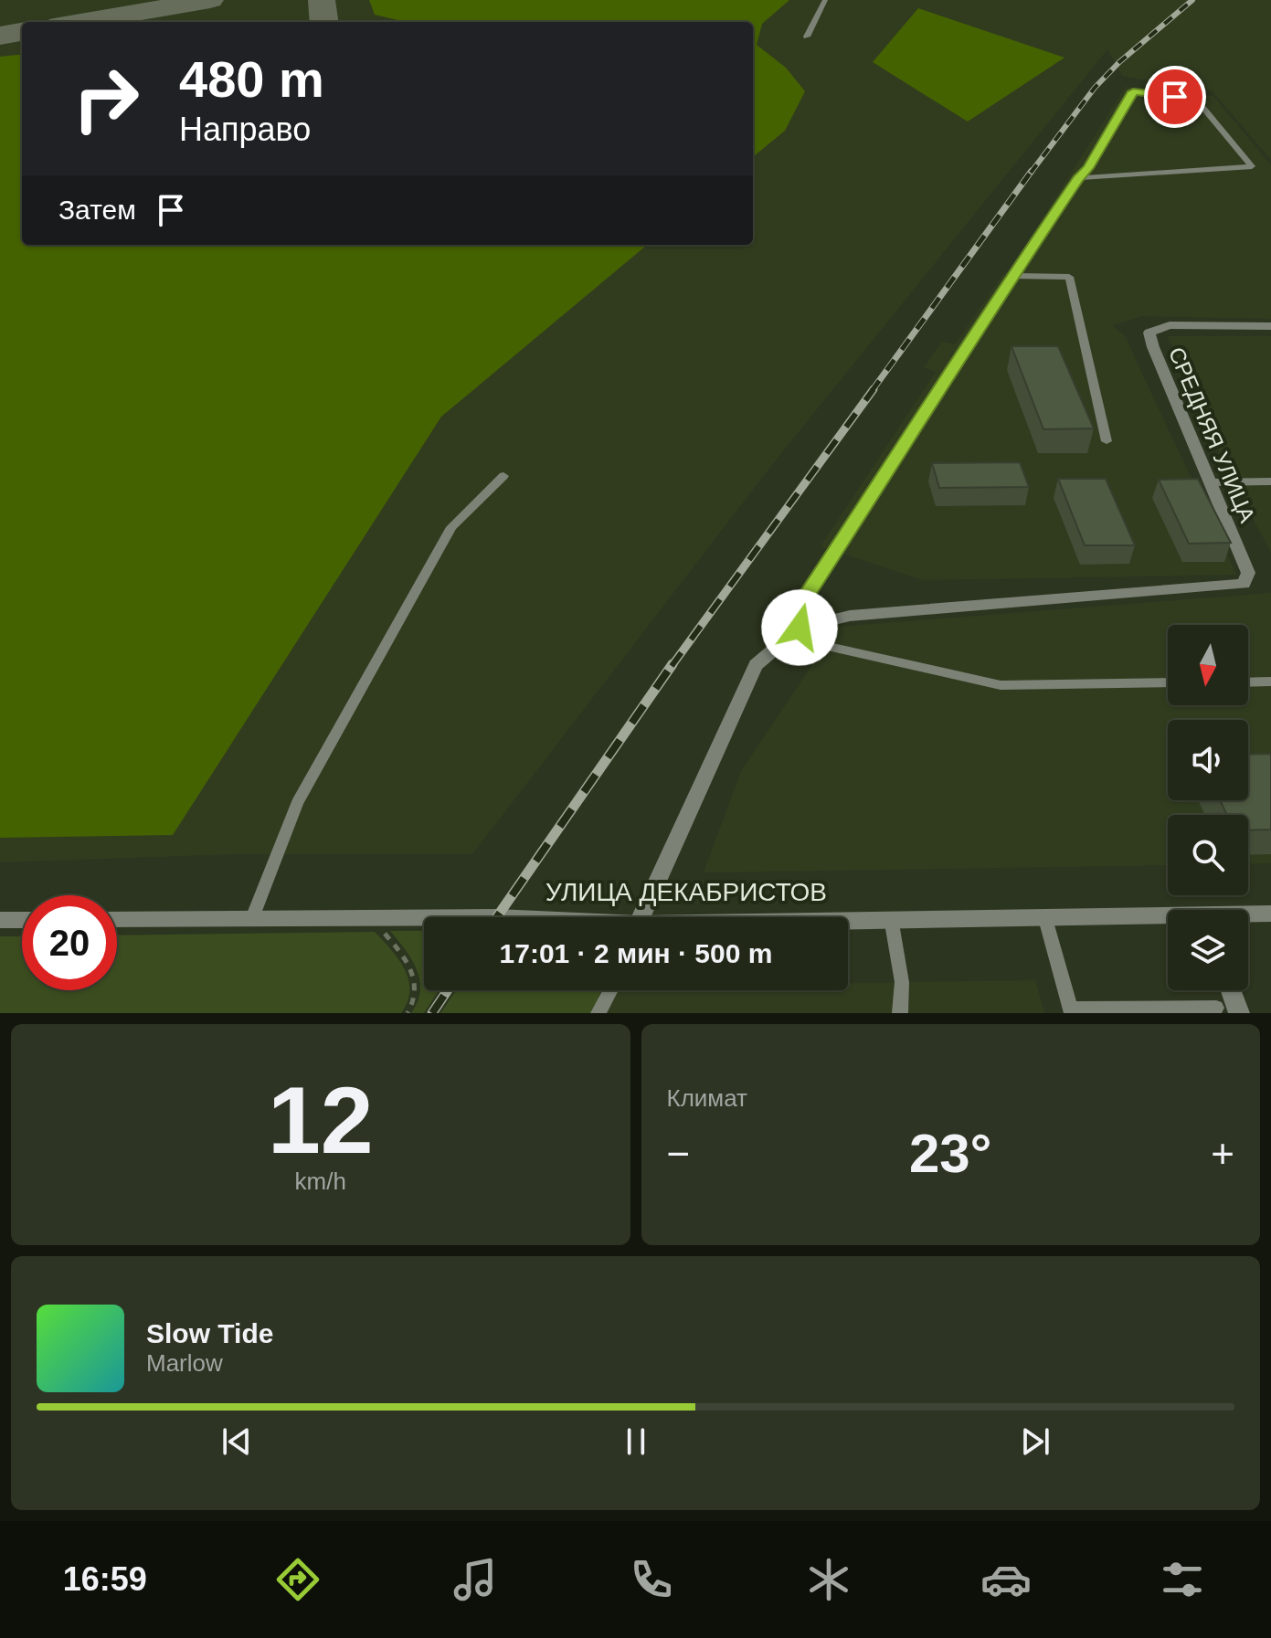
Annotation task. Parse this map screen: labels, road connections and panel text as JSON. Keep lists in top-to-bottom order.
{
  "streets": {
    "street": ["СРЕДНЯЯ УЛИЦА", "УЛИЦА ДЕКАБРИСТОВ"]
  },
  "north": "bottom",
  "page": {
    "turn": ["480 m", "Направо"],
    "then": "Затем",
    "limit": "20",
    "trip": "17:01 · 2 мин · 500 m",
    "tile": [
      ["12", "km/h"],
      "Климат"
    ],
    "heat": ["−", "23°", "+"],
    "song": ["Slow Tide", "Marlow"],
    "tabs": "16:59"
  }
}
